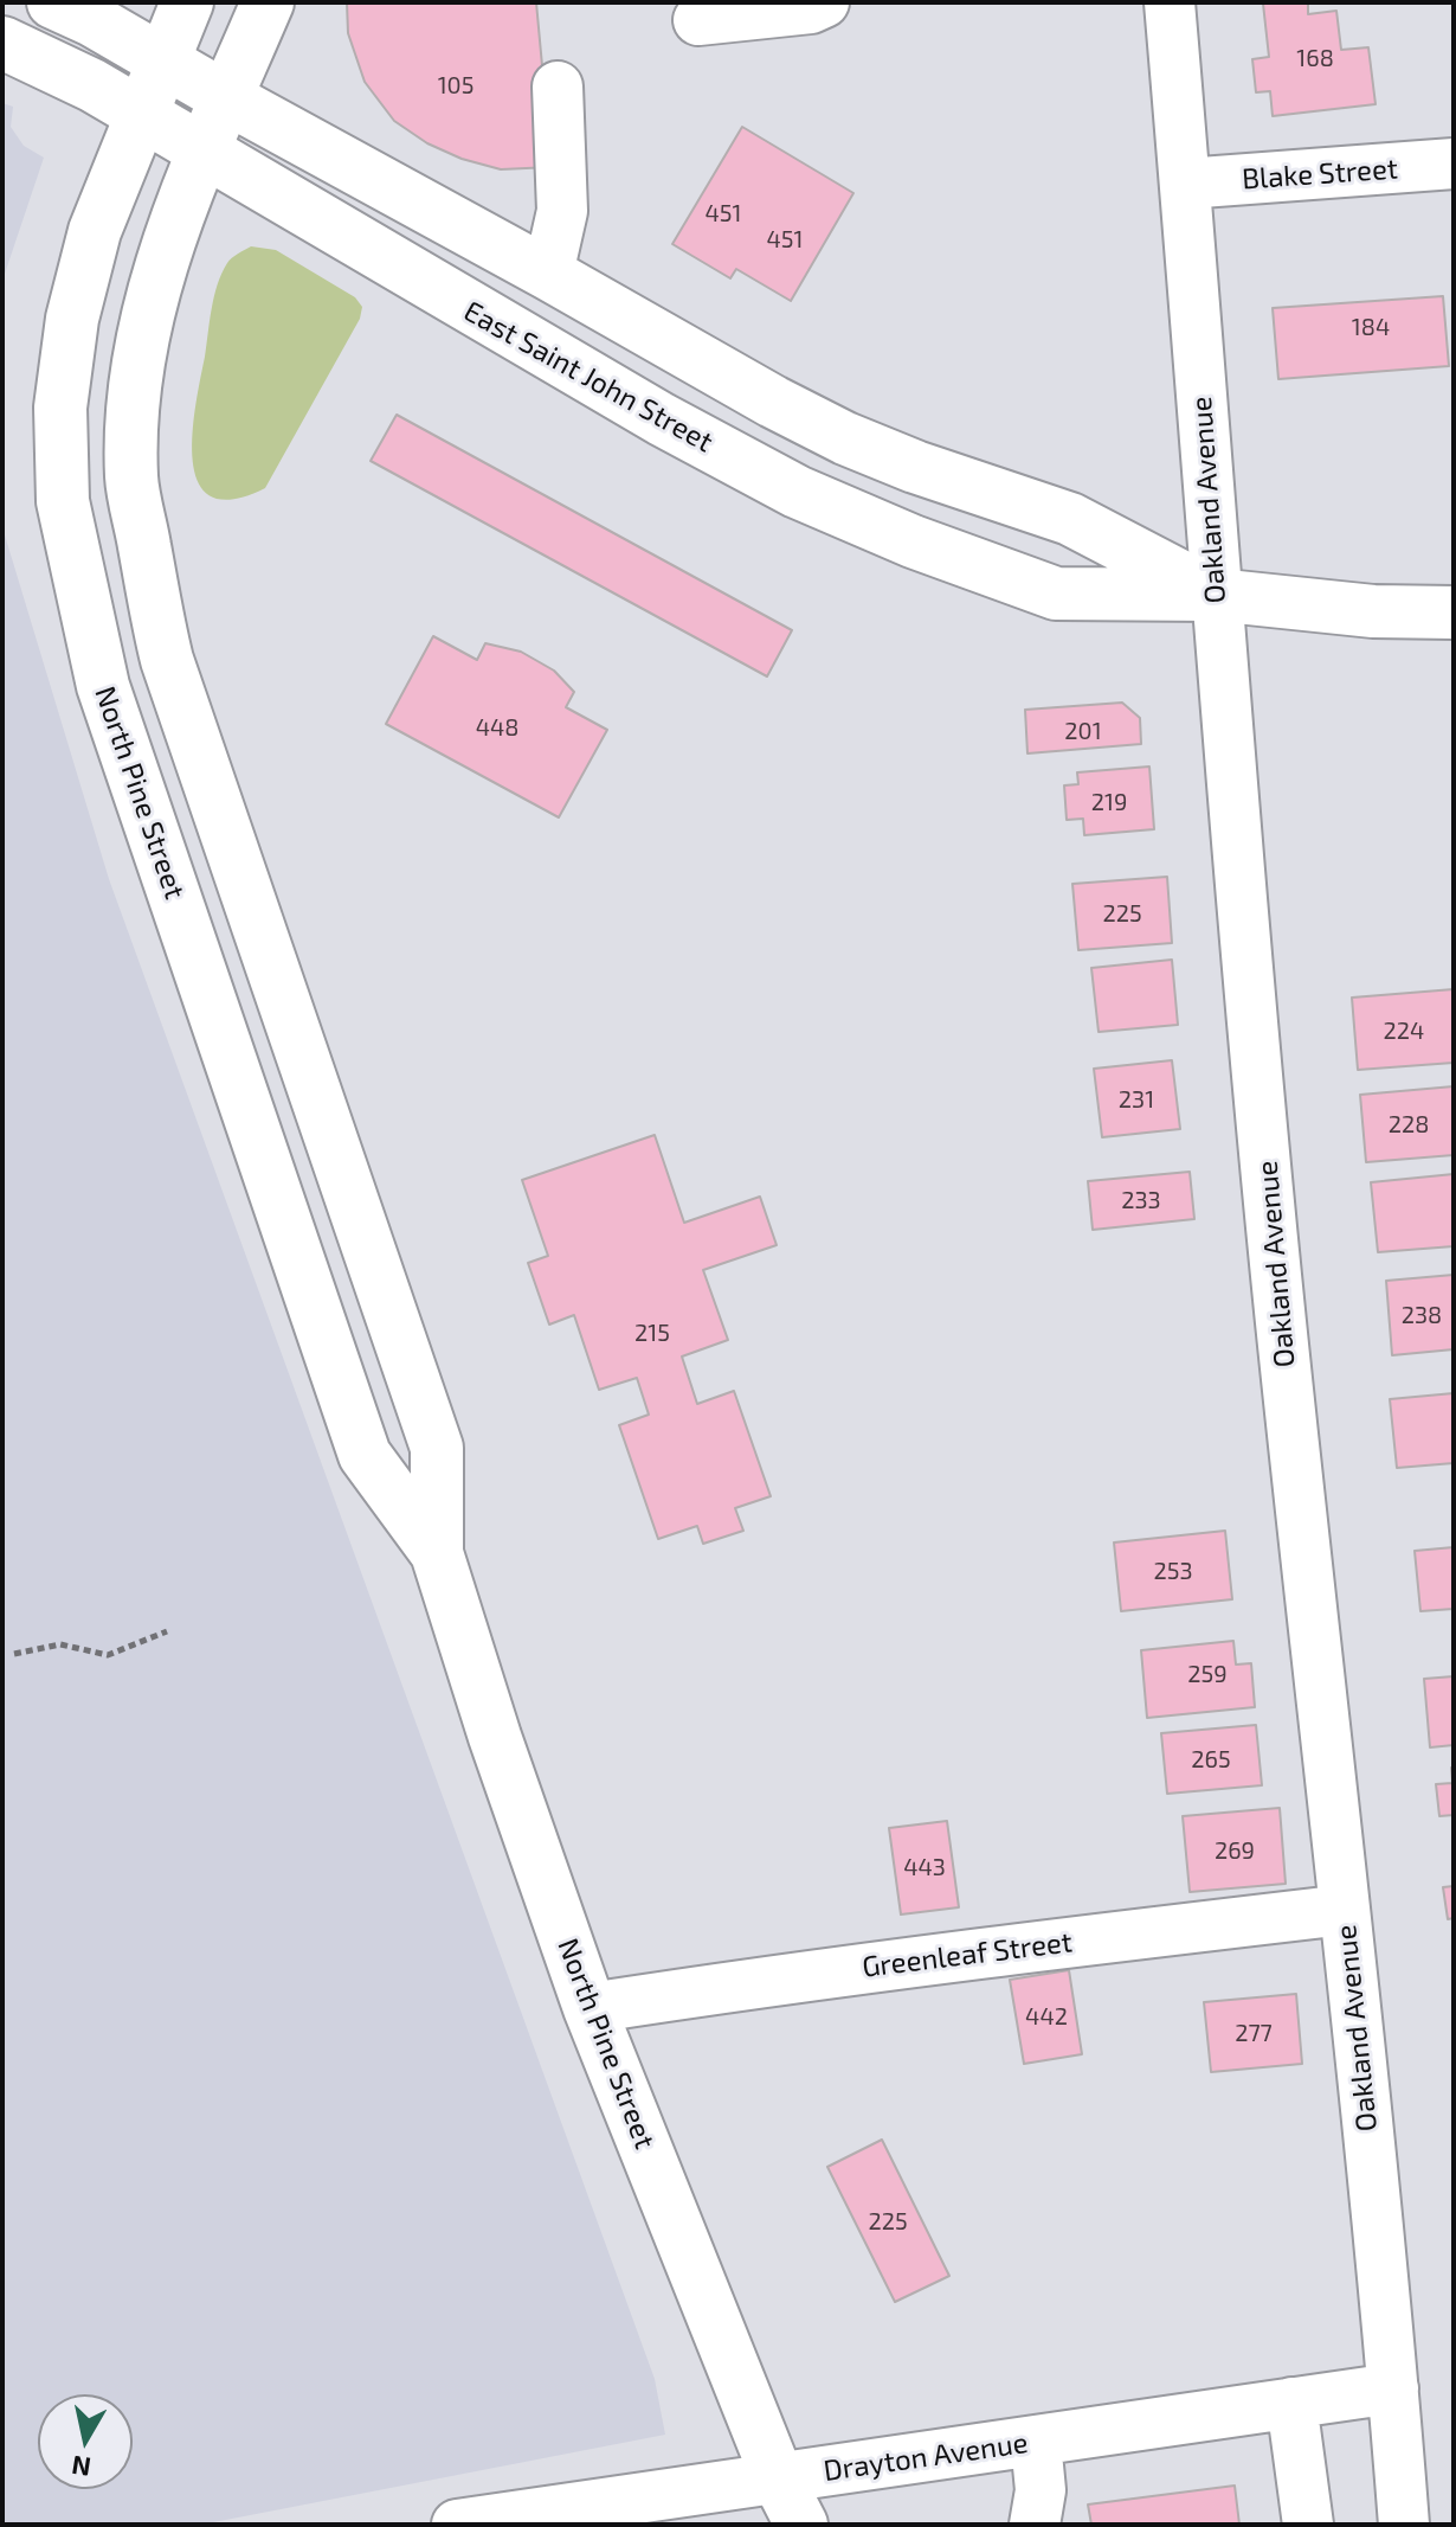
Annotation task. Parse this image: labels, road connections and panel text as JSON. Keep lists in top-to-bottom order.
{
  "streets": {
    "main road": ["East Saint John Street", "North Pine Street"],
    "street": [
      "Blake Street",
      "Oakland Avenue",
      "Greenleaf Street",
      "Drayton Avenue"
    ]
  },
  "crossings": [
    ["Blake Street", "Oakland Avenue"],
    ["East Saint John Street", "Oakland Avenue"],
    ["East Saint John Street", "North Pine Street"],
    ["Oakland Avenue", "Greenleaf Street"],
    ["Oakland Avenue", "Drayton Avenue"],
    ["North Pine Street", "Greenleaf Street"],
    ["North Pine Street", "Drayton Avenue"]
  ],
  "house_numbers": [
    "168",
    "105",
    "451",
    "451",
    "184",
    "448",
    "201",
    "219",
    "225",
    "224",
    "231",
    "228",
    "233",
    "238",
    "215",
    "253",
    "259",
    "265",
    "269",
    "443",
    "442",
    "277",
    "225"
  ],
  "north": "bottom"
}
